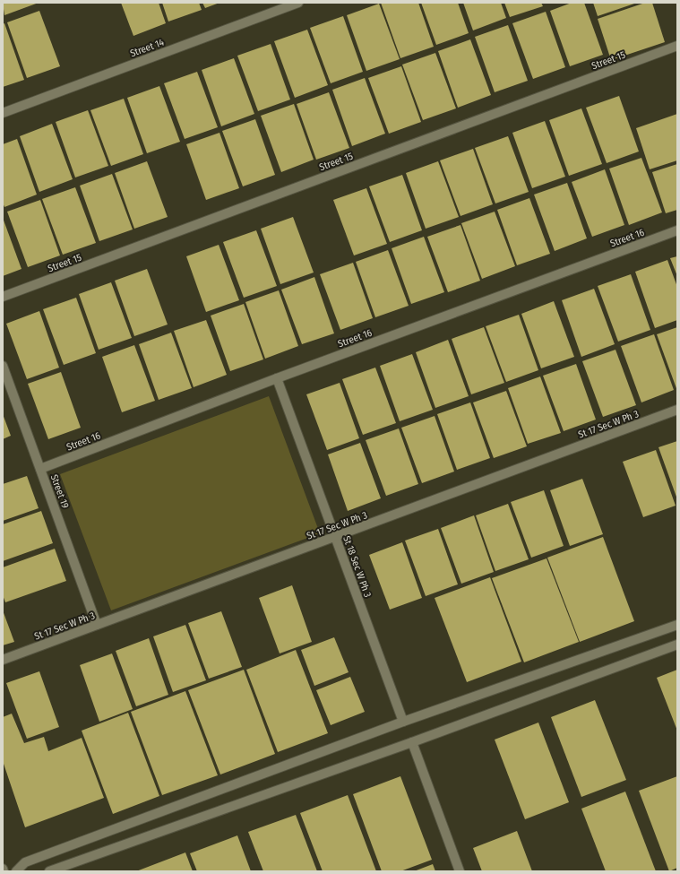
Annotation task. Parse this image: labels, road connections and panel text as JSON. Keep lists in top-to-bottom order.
{
  "streets": {
    "street": [
      "Street 14",
      "Street 15",
      "Street 16",
      "St 17 Sec W Ph 3",
      "Street 19",
      "St 18 Sec W Ph 3"
    ]
  },
  "crossings": [
    ["Street 16", "Street 19"],
    ["Street 16", "St 18 Sec W Ph 3"],
    ["St 17 Sec W Ph 3", "Street 19"],
    ["St 17 Sec W Ph 3", "St 18 Sec W Ph 3"]
  ]
}
